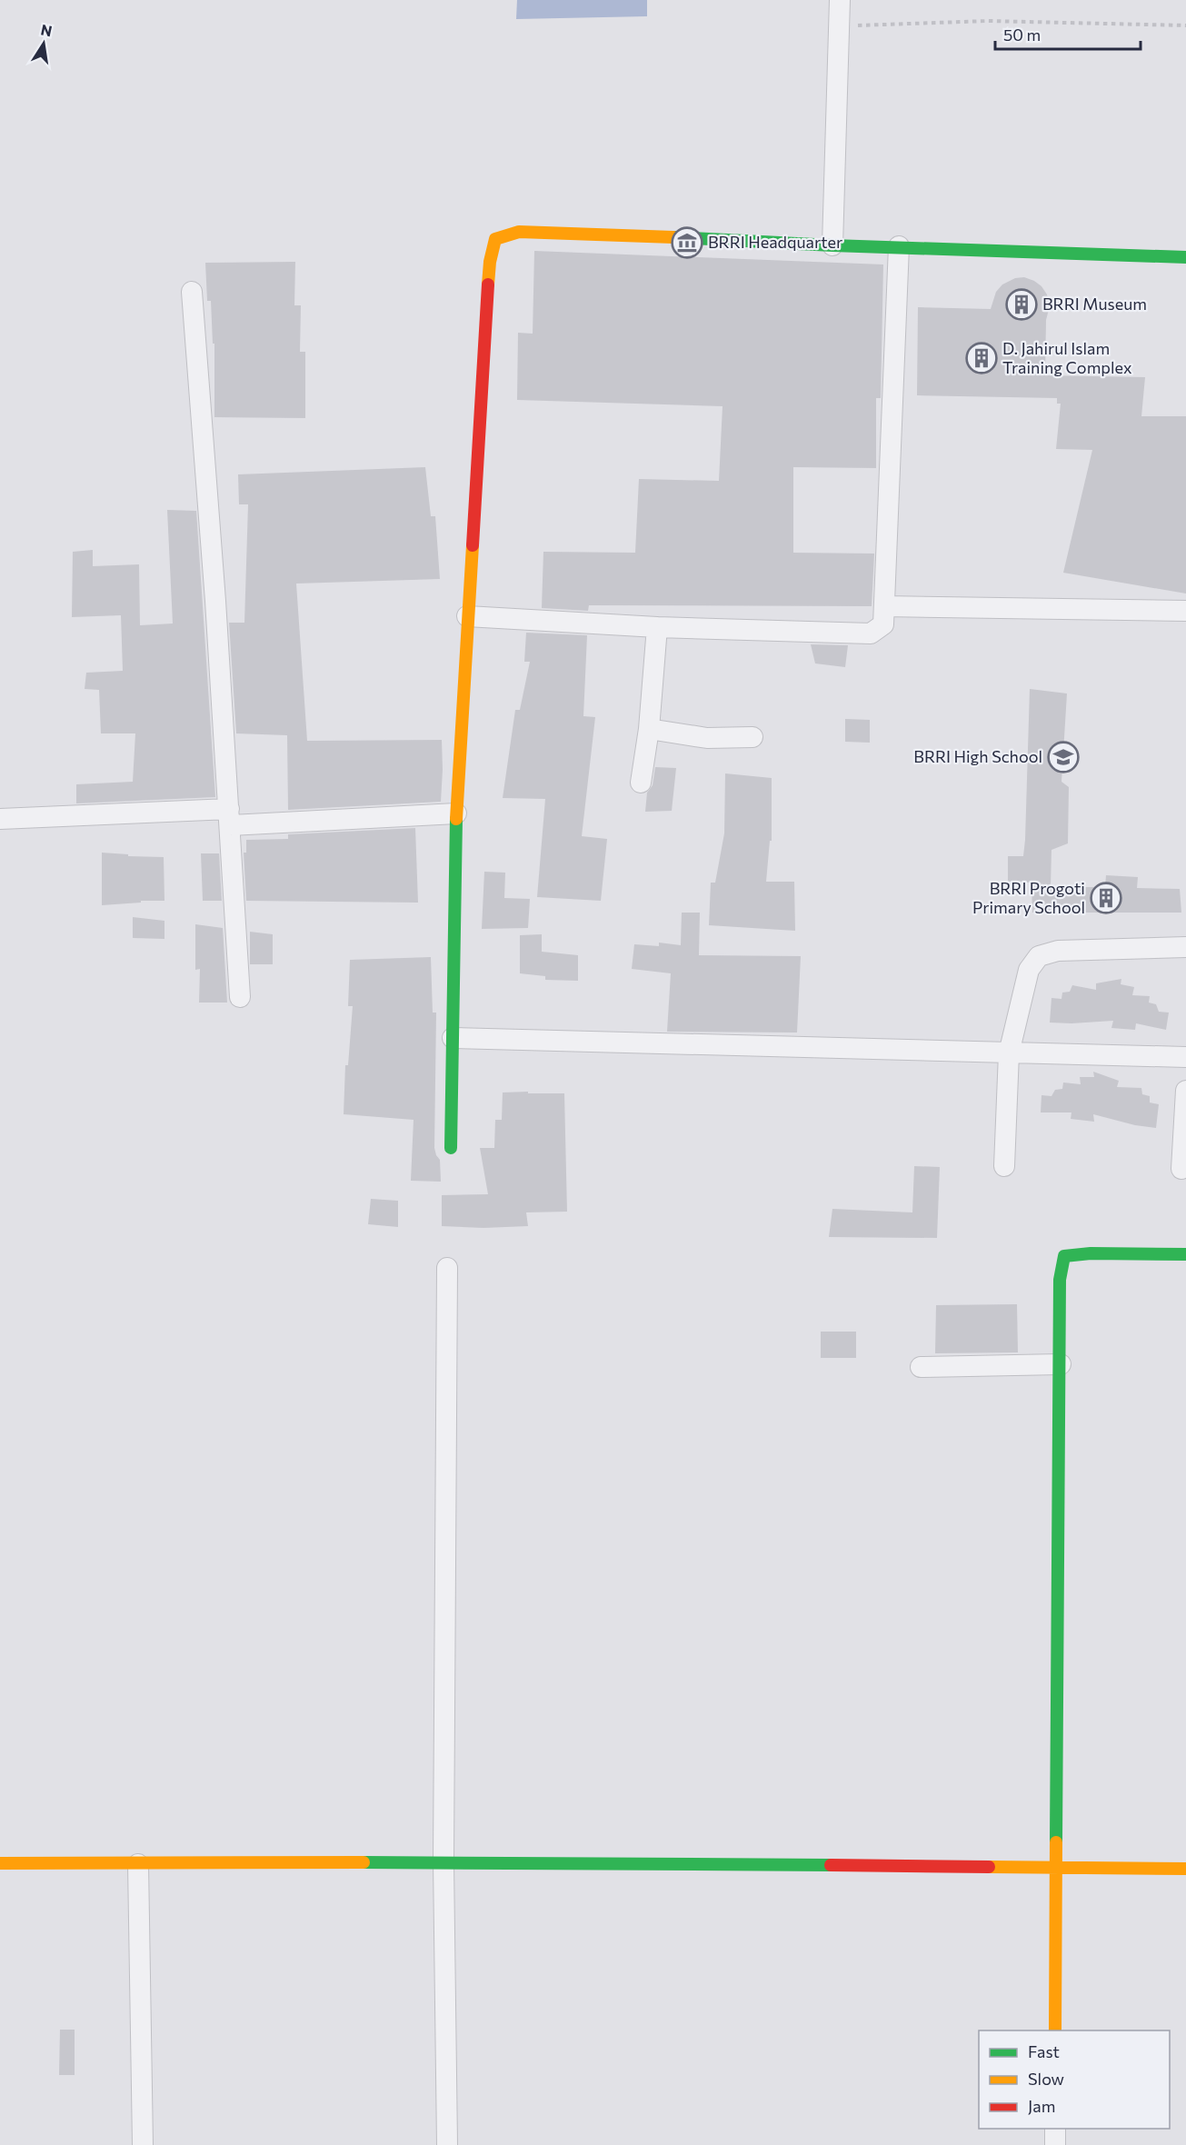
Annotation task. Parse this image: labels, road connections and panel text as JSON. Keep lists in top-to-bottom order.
{
  "places": {
    "museum": ["BRRI Headquarter"],
    "building": ["BRRI Museum", "D. Jahirul Islam Training Complex", "BRRI Progoti Primary School"],
    "school or university": ["BRRI High School"]
  },
  "legend": ["Fast", "Slow", "Jam"],
  "scale_bar": "50 m",
  "north": "top"
}
